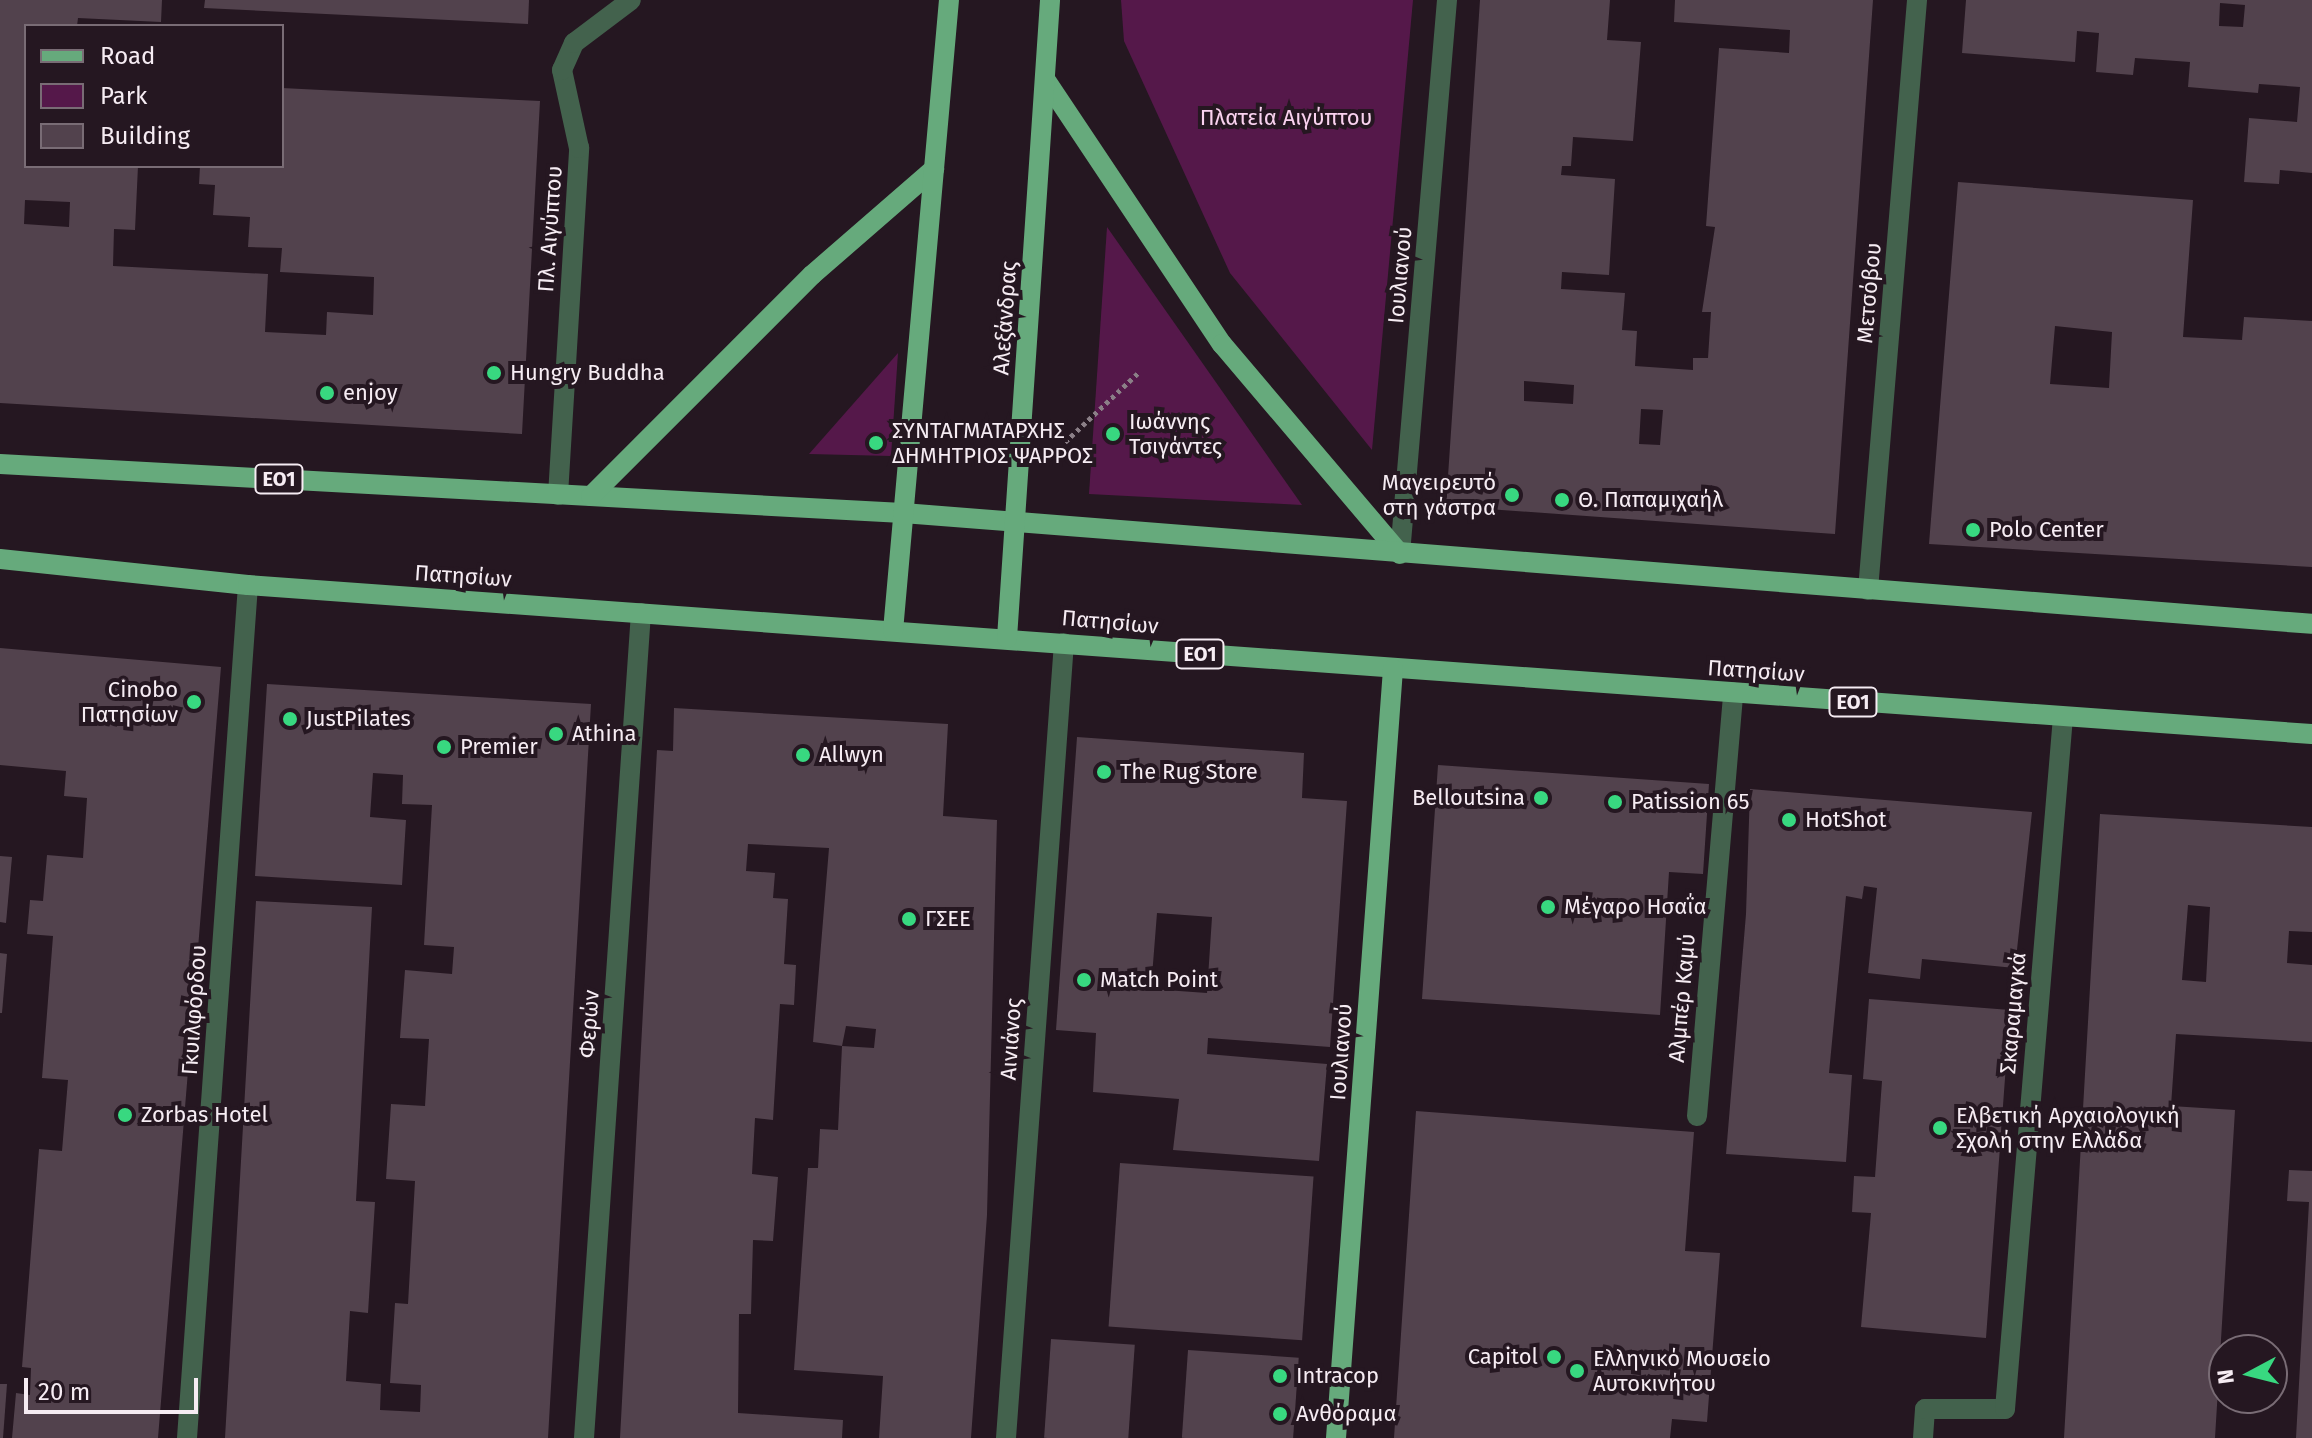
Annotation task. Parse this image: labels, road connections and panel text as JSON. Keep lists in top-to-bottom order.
{
  "streets": {
    "main road": [
      "Ιουλιανού",
      "Αλεξάνδρας",
      "ΕΟ1",
      "Πατησίων"
    ],
    "street": [
      "Πλ. Αιγύπτου",
      "Μετσόβου",
      "Αλμπέρ Καμύ",
      "Γκυιλφόρδου",
      "Σκαραμαγκά",
      "Φερών",
      "Αινιάνος"
    ]
  },
  "crossings": [
    ["Πλ. Αιγύπτου", "ΕΟ1"],
    ["Ιουλιανού", "ΕΟ1"],
    ["Ιουλιανού", "Πατησίων"],
    ["Μετσόβου", "ΕΟ1"],
    ["Αλεξάνδρας", "ΕΟ1"],
    ["Αλεξάνδρας", "Πατησίων"],
    ["Πατησίων", "Αλμπέρ Καμύ"],
    ["Πατησίων", "Γκυιλφόρδου"],
    ["Πατησίων", "Σκαραμαγκά"],
    ["Πατησίων", "Φερών"],
    ["Πατησίων", "Αινιάνος"]
  ],
  "parks": ["Πλατεία Αιγύπτου"],
  "places": [
    "Hungry Buddha",
    "enjoy",
    "Ιωάννης Τσιγάντες",
    "ΣΥΝΤΑΓΜΑΤΑΡΧΗΣ ΔΗΜΗΤΡΙΟΣ ΨΑΡΡΟΣ",
    "Μαγειρευτό στη γάστρα",
    "Θ. Παπαμιχαήλ",
    "Polo Center",
    "Cinobo Πατησίων",
    "JustPilates",
    "Athina",
    "Premier",
    "Allwyn",
    "The Rug Store",
    "Belloutsina",
    "Patission 65",
    "HotShot",
    "Μέγαρο Ησαΐα",
    "ΓΣΕΕ",
    "Match Point",
    "Zorbas Hotel",
    "Ελβετική Αρχαιολογική Σχολή στην Ελλάδα",
    "Capitol",
    "Ελληνικό Μουσείο Αυτοκινήτου",
    "Intracop",
    "Ανθόραμα"
  ],
  "legend": ["Road", "Park", "Building"],
  "scale_bar": "20 m",
  "north": "left"
}
